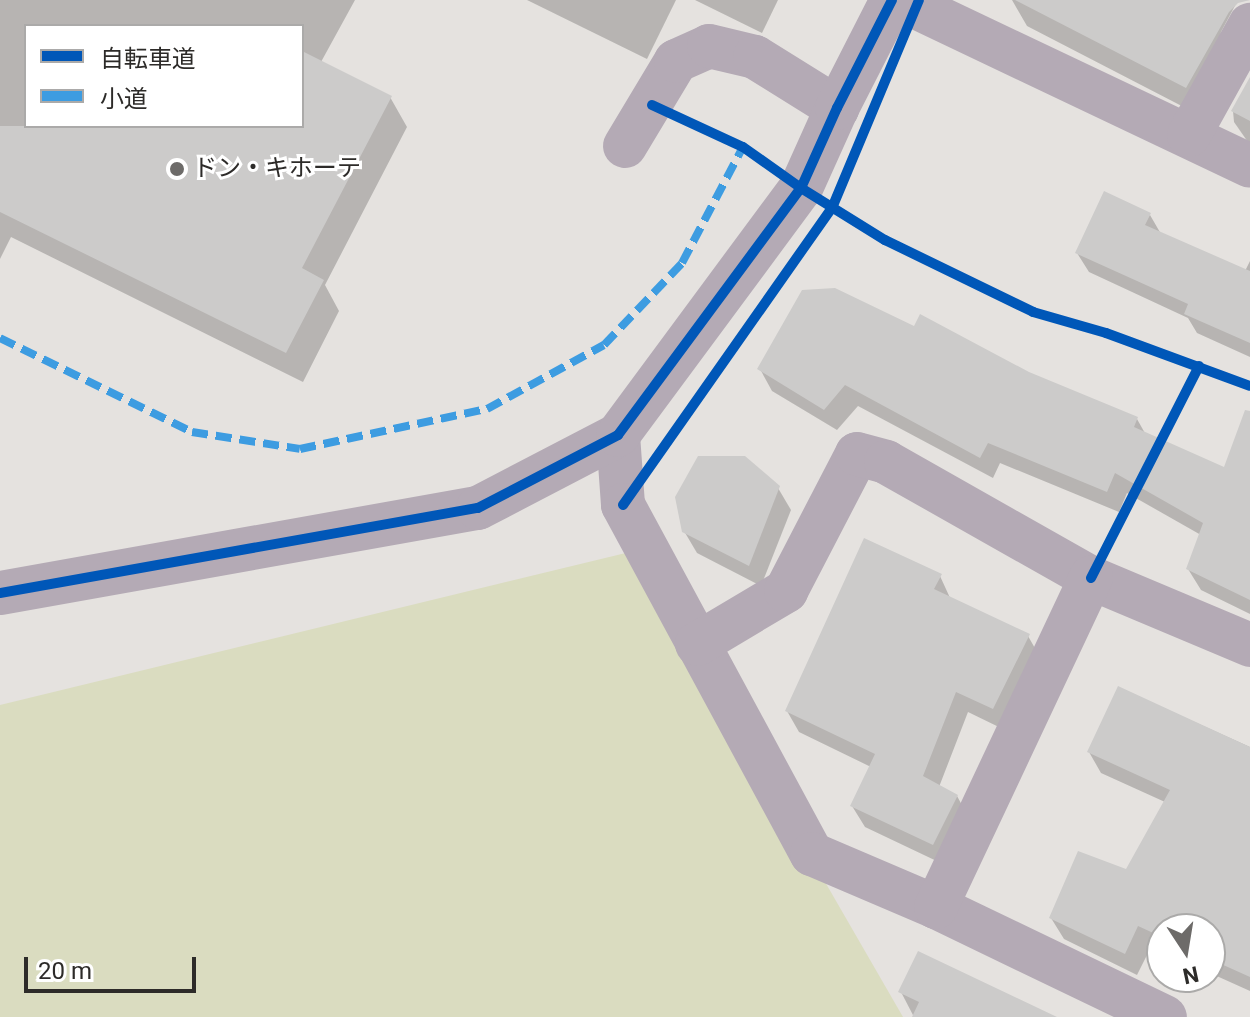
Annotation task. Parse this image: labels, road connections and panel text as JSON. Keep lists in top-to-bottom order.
{
  "places": ["ドン・キホーテ"],
  "legend": ["自転車道", "小道"],
  "scale_bar": "20 m",
  "north": "bottom"
}
